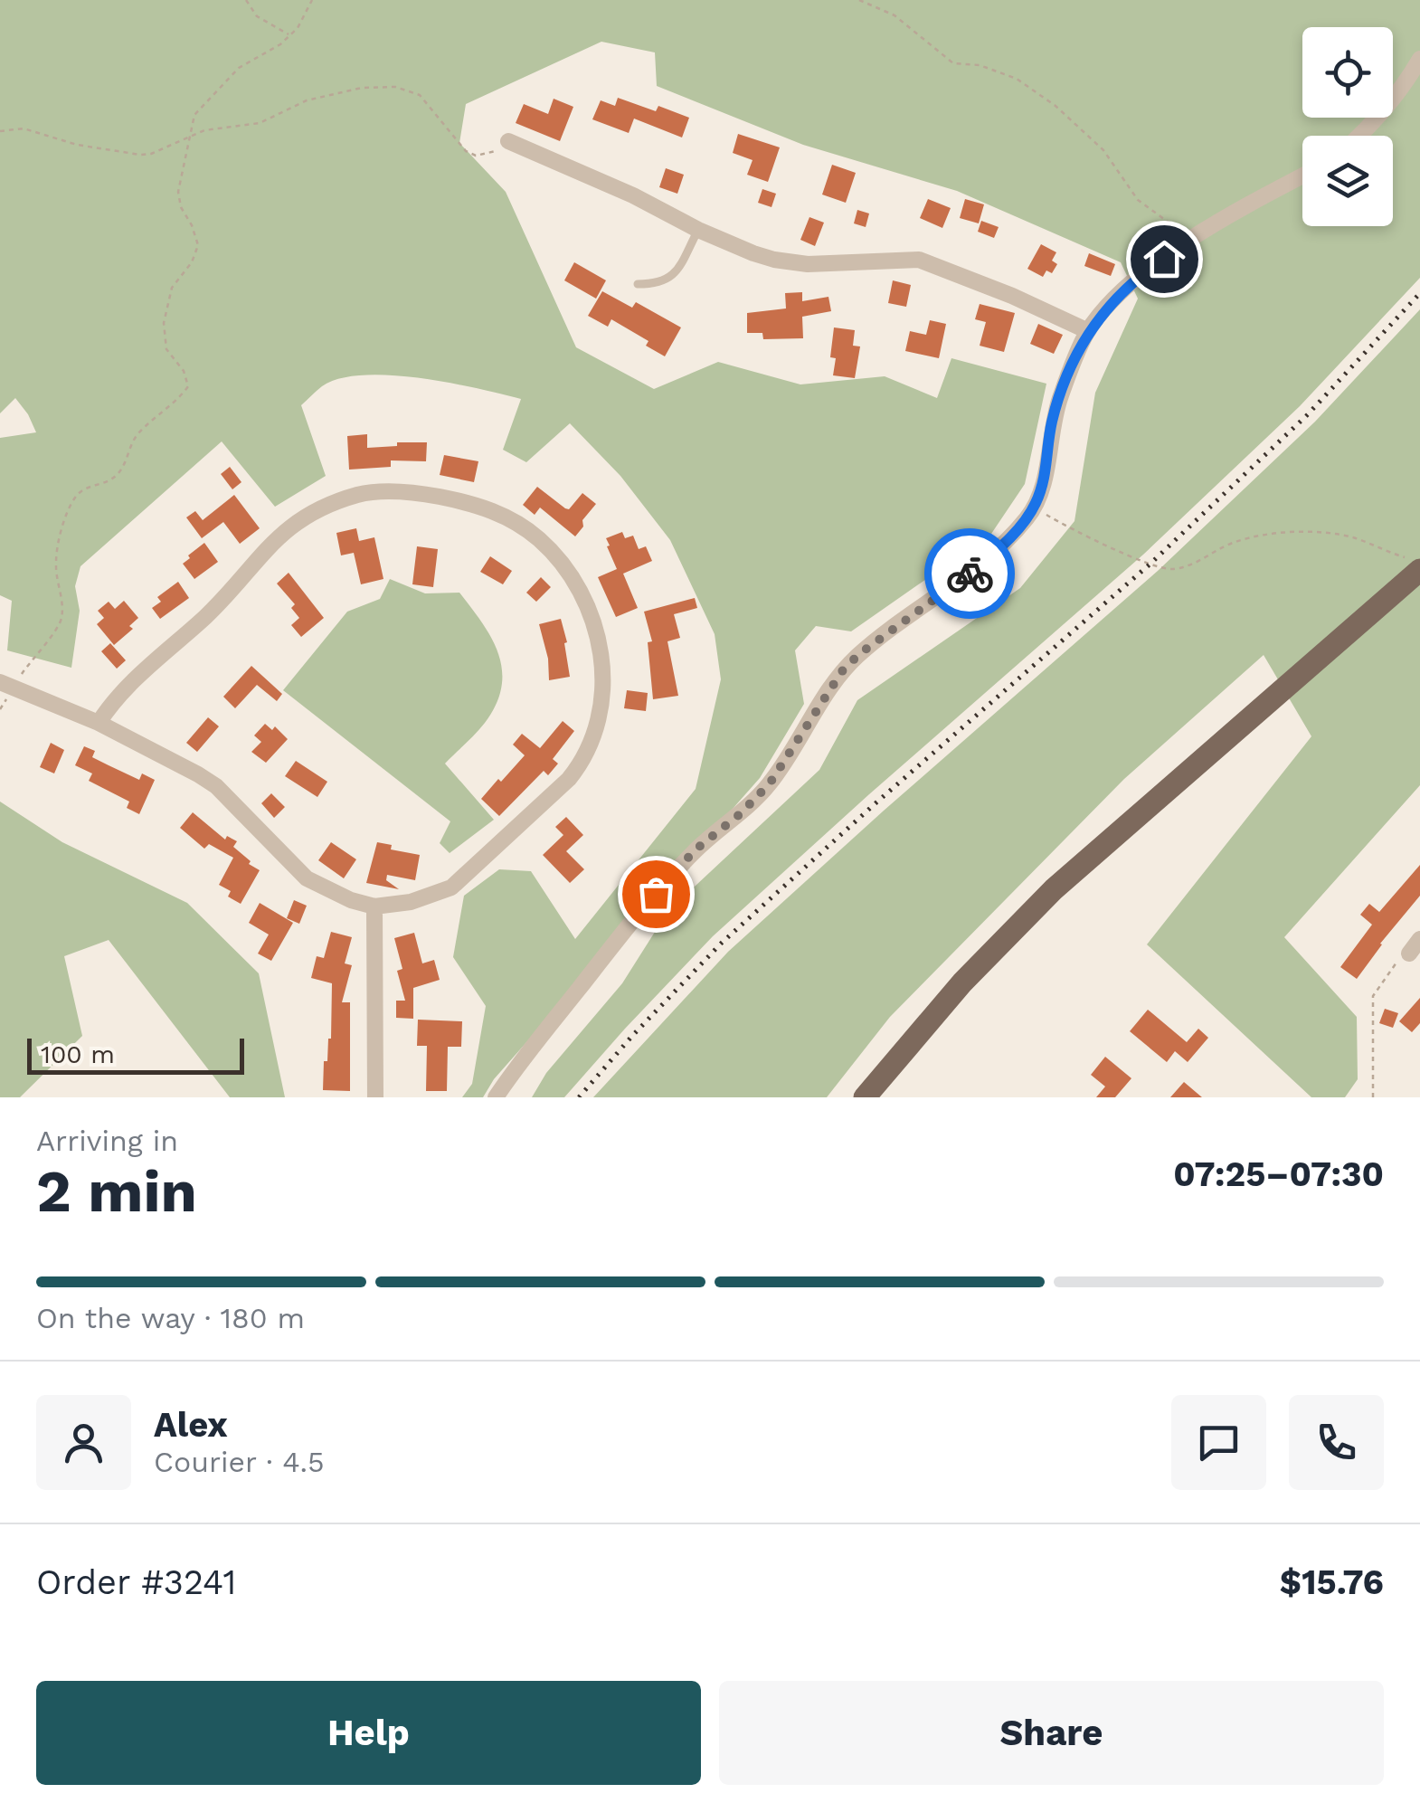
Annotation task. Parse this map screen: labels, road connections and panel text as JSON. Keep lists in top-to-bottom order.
{
  "scale_bar": "100 m",
  "page": {
    "scale": "100 m",
    "heading": ["2 min", "Arriving in", "07:25–07:30"],
    "panel": [
      "Alex",
      "Courier · 4.5",
      "Order #3241",
      "$15.76"
    ],
    "bar": "On the way · 180 m",
    "buttons": ["Help", "Share"]
  }
}
